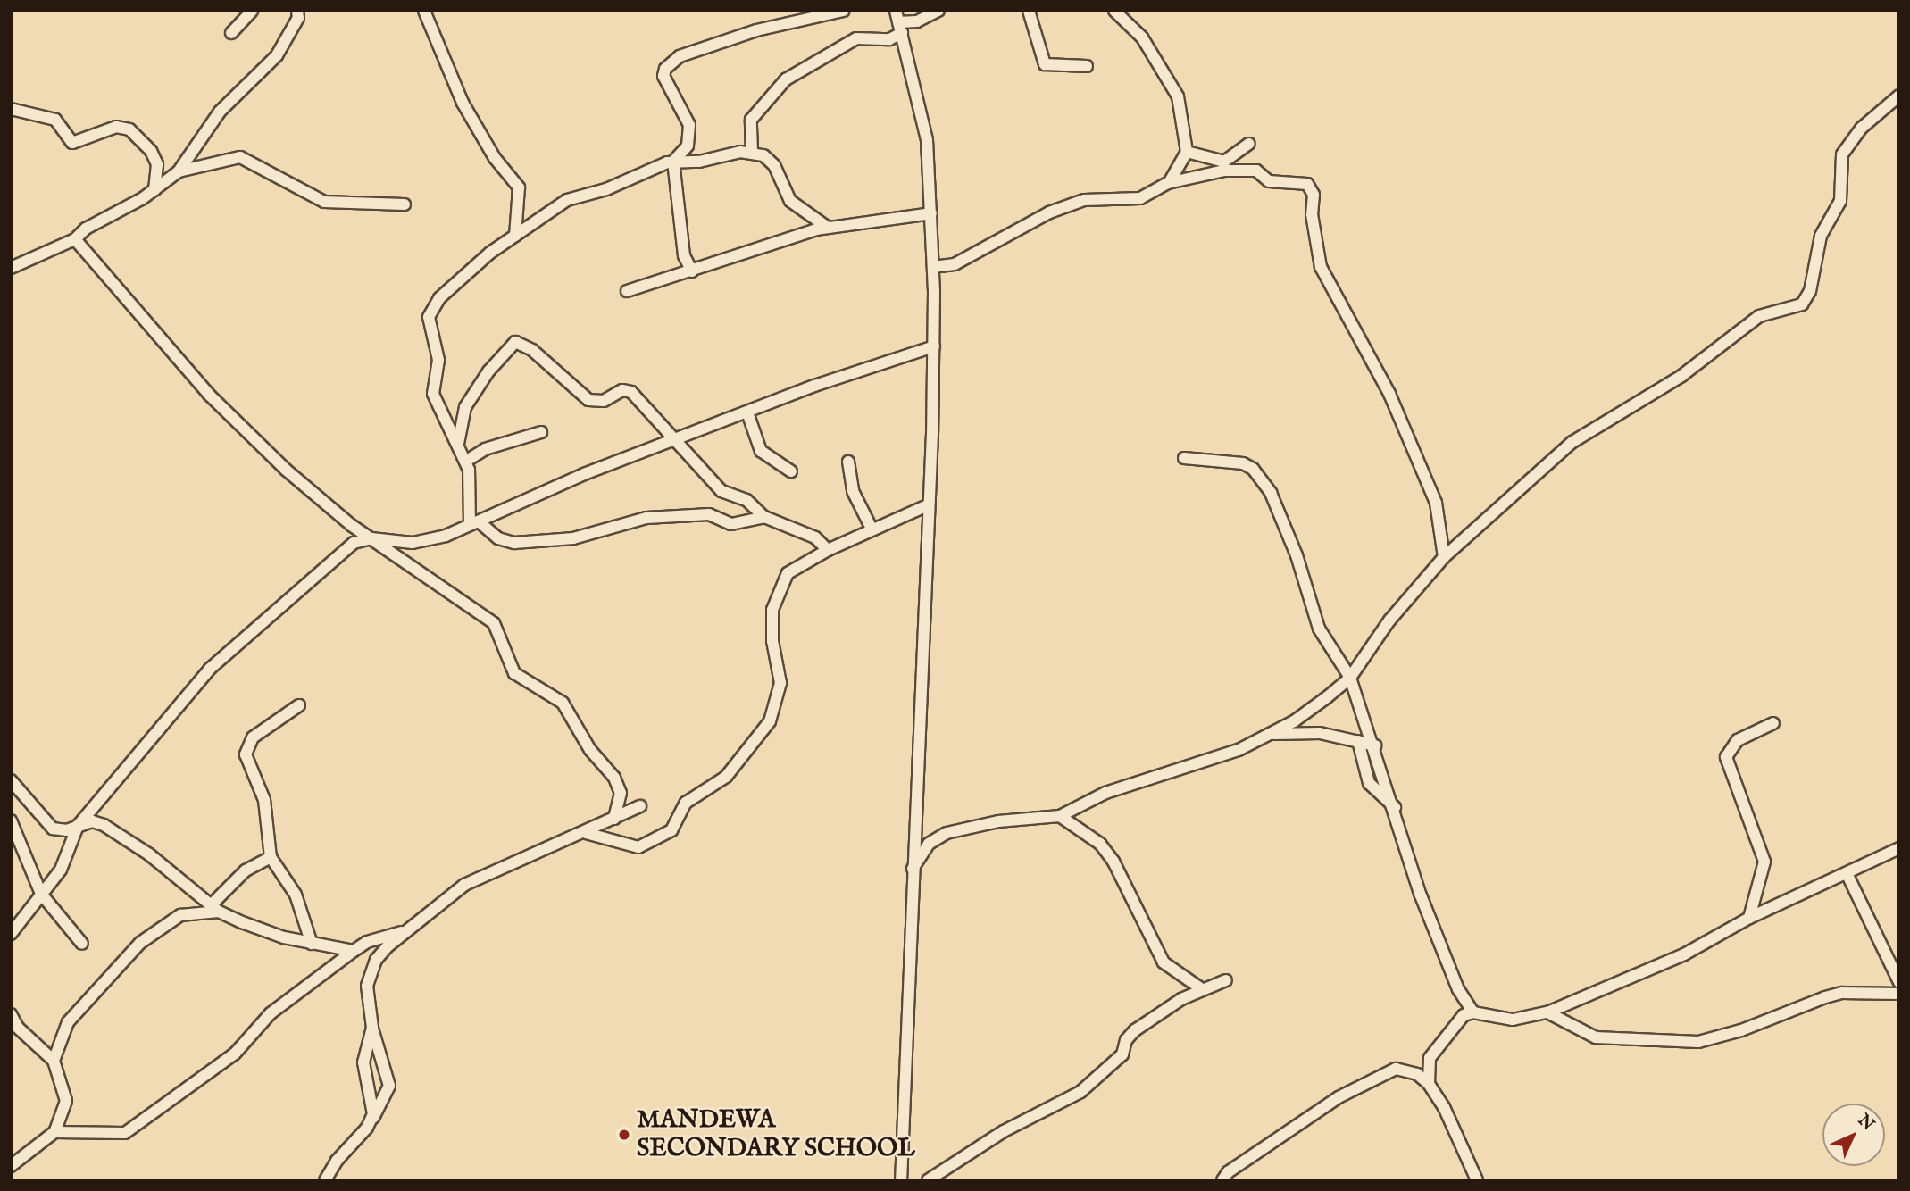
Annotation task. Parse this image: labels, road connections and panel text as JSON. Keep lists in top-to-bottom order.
{
  "places": ["MANDEWA SECONDARY SCHOOL"],
  "north": "top right"
}
